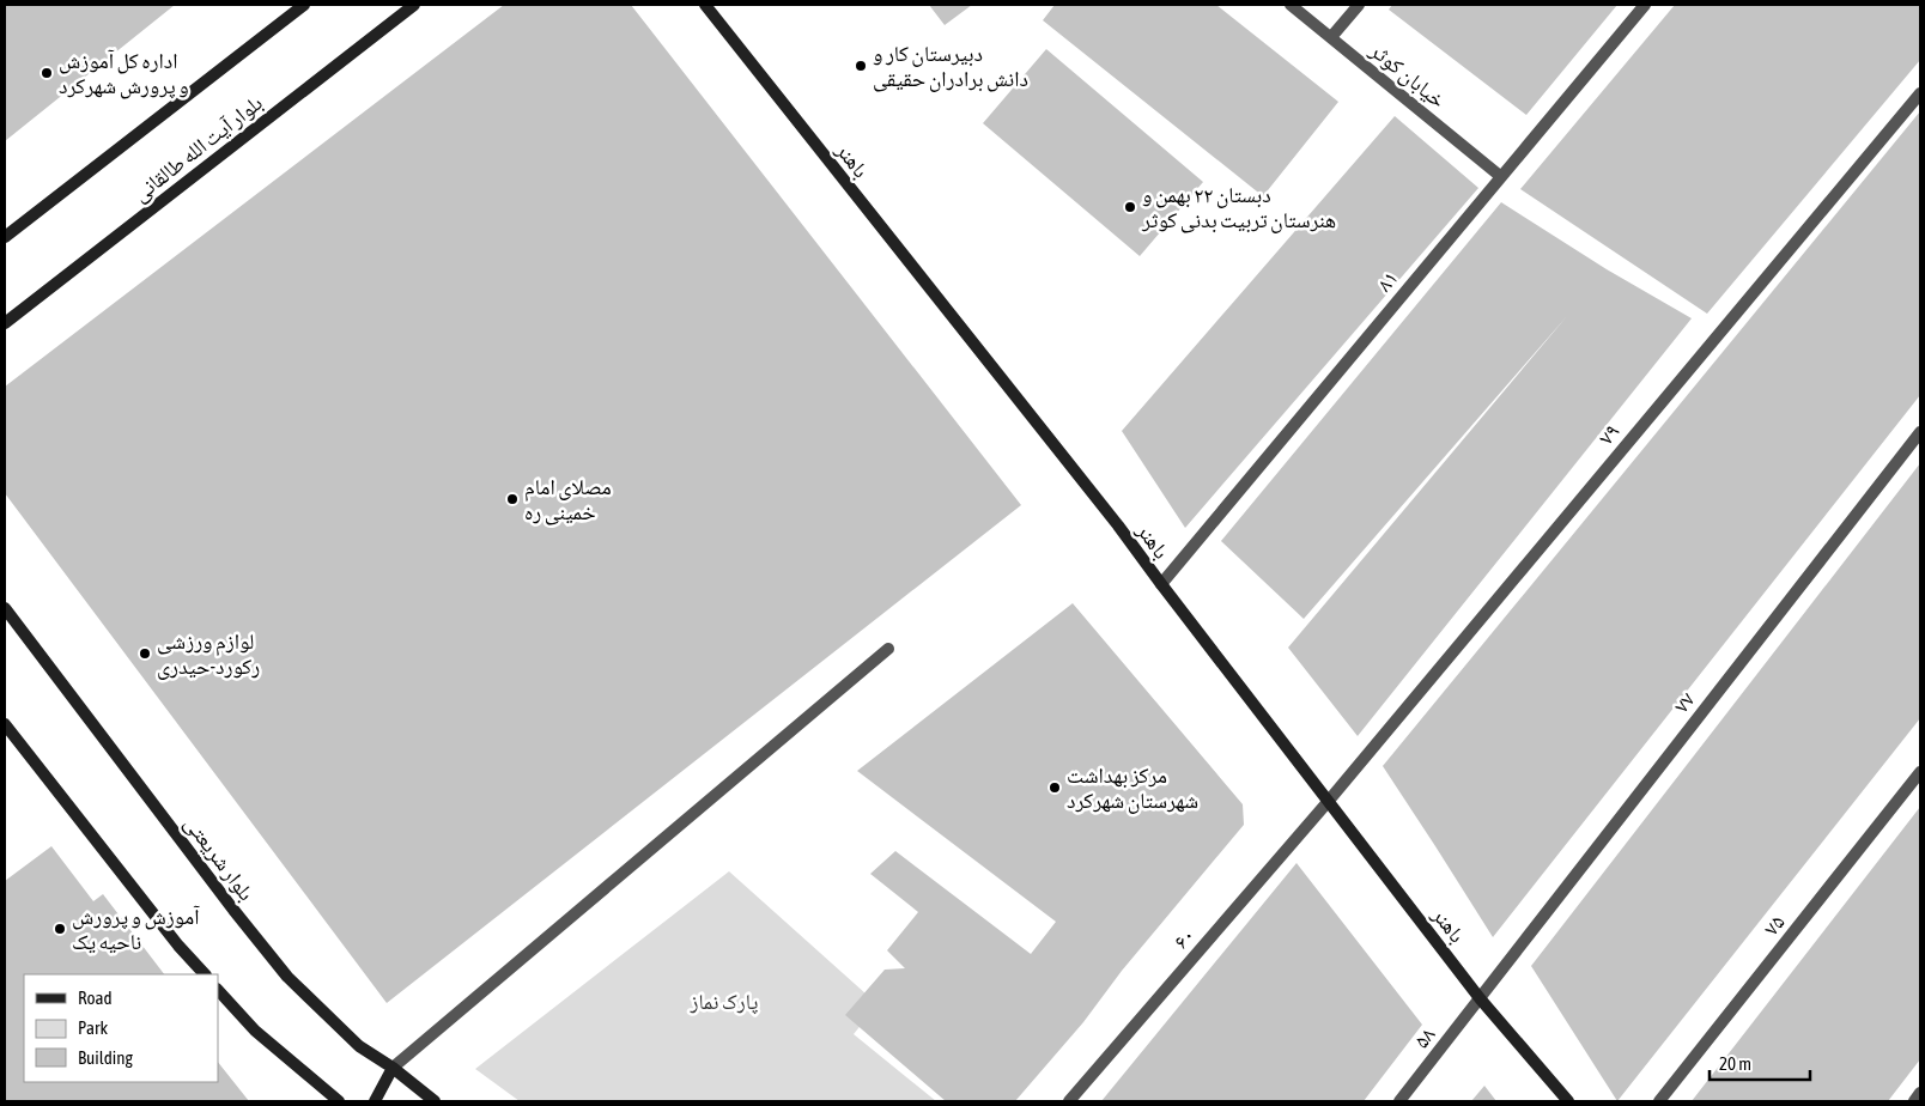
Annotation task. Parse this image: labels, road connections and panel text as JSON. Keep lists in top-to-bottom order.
{
  "streets": {
    "main road": ["بلوار آیت الله طالقانی", "باهنر", "بلوار شریعتی"],
    "street": [
      "خیابان کوثر",
      "۸۱",
      "۷۹",
      "۷۷",
      "۷۵",
      "۶۰",
      "۵۸"
    ]
  },
  "crossings": [
    ["خیابان کوثر", "۸۱"],
    ["باهنر", "۸۱"],
    ["باهنر", "۷۹"],
    ["باهنر", "۷۷"],
    ["باهنر", "۶۰"],
    ["باهنر", "۵۸"],
    ["۷۹", "۶۰"],
    ["۷۷", "۵۸"]
  ],
  "parks": ["پارک نماز"],
  "places": [
    "دبیرستان کار و دانش برادران حقیقی",
    "اداره کل آموزش و پرورش شهرکرد",
    "دبستان ۲۲ بهمن و هنرستان تربیت بدنی کوثر",
    "مصلای امام خمینی ره",
    "لوازم ورزشی رکورد-حیدری",
    "مرکز بهداشت شهرستان شهرکرد",
    "آموزش و پرورش ناحیه یک"
  ],
  "legend": ["Road", "Park", "Building"],
  "scale_bar": "20 m"
}
